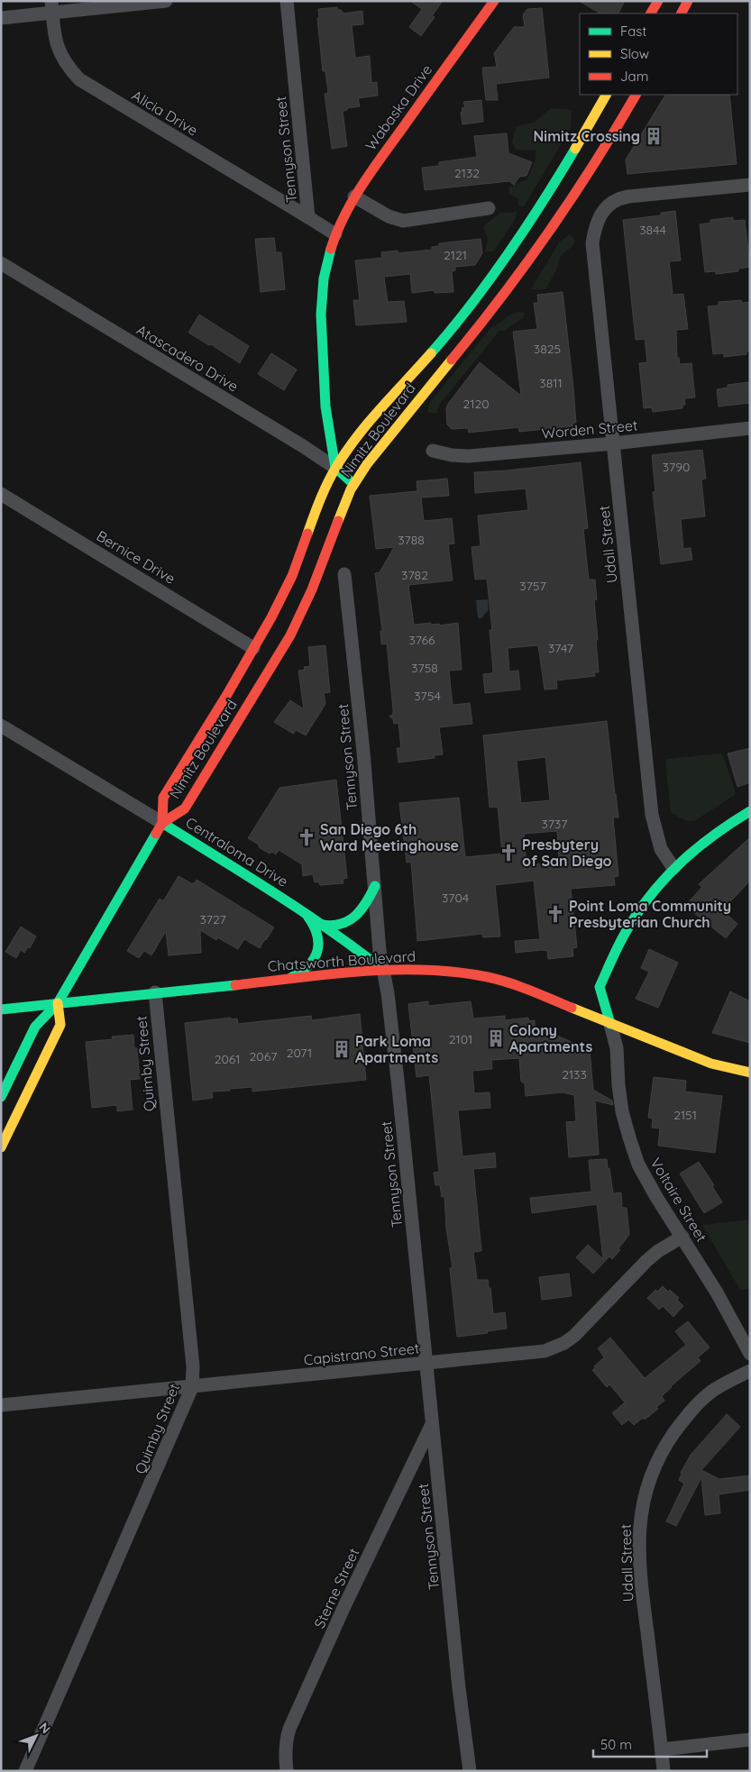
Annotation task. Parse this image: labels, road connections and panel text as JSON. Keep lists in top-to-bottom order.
{
  "streets": {
    "main road": [
      "Wabaska Drive",
      "Atascadero Drive",
      "Nimitz Boulevard",
      "Centraloma Drive",
      "Chatsworth Boulevard"
    ],
    "street": [
      "Alicia Drive",
      "Tennyson Street",
      "Worden Street",
      "Udall Street",
      "Bernice Drive",
      "Quimby Street",
      "Voltaire Street",
      "Capistrano Street",
      "Sterne Street"
    ]
  },
  "crossings": [
    ["Wabaska Drive", "Tennyson Street"],
    ["Alicia Drive", "Tennyson Street"],
    ["Tennyson Street", "Centraloma Drive"],
    ["Tennyson Street", "Chatsworth Boulevard"],
    ["Tennyson Street", "Capistrano Street"],
    ["Tennyson Street", "Sterne Street"],
    ["Atascadero Drive", "Nimitz Boulevard"],
    ["Worden Street", "Udall Street"],
    ["Nimitz Boulevard", "Bernice Drive"],
    ["Nimitz Boulevard", "Centraloma Drive"],
    ["Nimitz Boulevard", "Chatsworth Boulevard"],
    ["Centraloma Drive", "Chatsworth Boulevard"],
    ["Chatsworth Boulevard", "Quimby Street"],
    ["Chatsworth Boulevard", "Voltaire Street"],
    ["Quimby Street", "Capistrano Street"],
    ["Voltaire Street", "Capistrano Street"]
  ],
  "places": {
    "building": ["Nimitz Crossing", "Colony Apartments", "Park Loma Apartments"],
    "church": ["San Diego 6th Ward Meetinghouse", "Presbytery of San Diego", "Point Loma Community Presbyterian Church"]
  },
  "house_numbers": [
    "2132",
    "3844",
    "2121",
    "3825",
    "3811",
    "2120",
    "3790",
    "3788",
    "3782",
    "3757",
    "3766",
    "3747",
    "3758",
    "3754",
    "3737",
    "3704",
    "3727",
    "2101",
    "2071",
    "2067",
    "2061",
    "2133",
    "2151"
  ],
  "legend": ["Fast", "Slow", "Jam"],
  "scale_bar": "50 m",
  "north": "top right"
}
